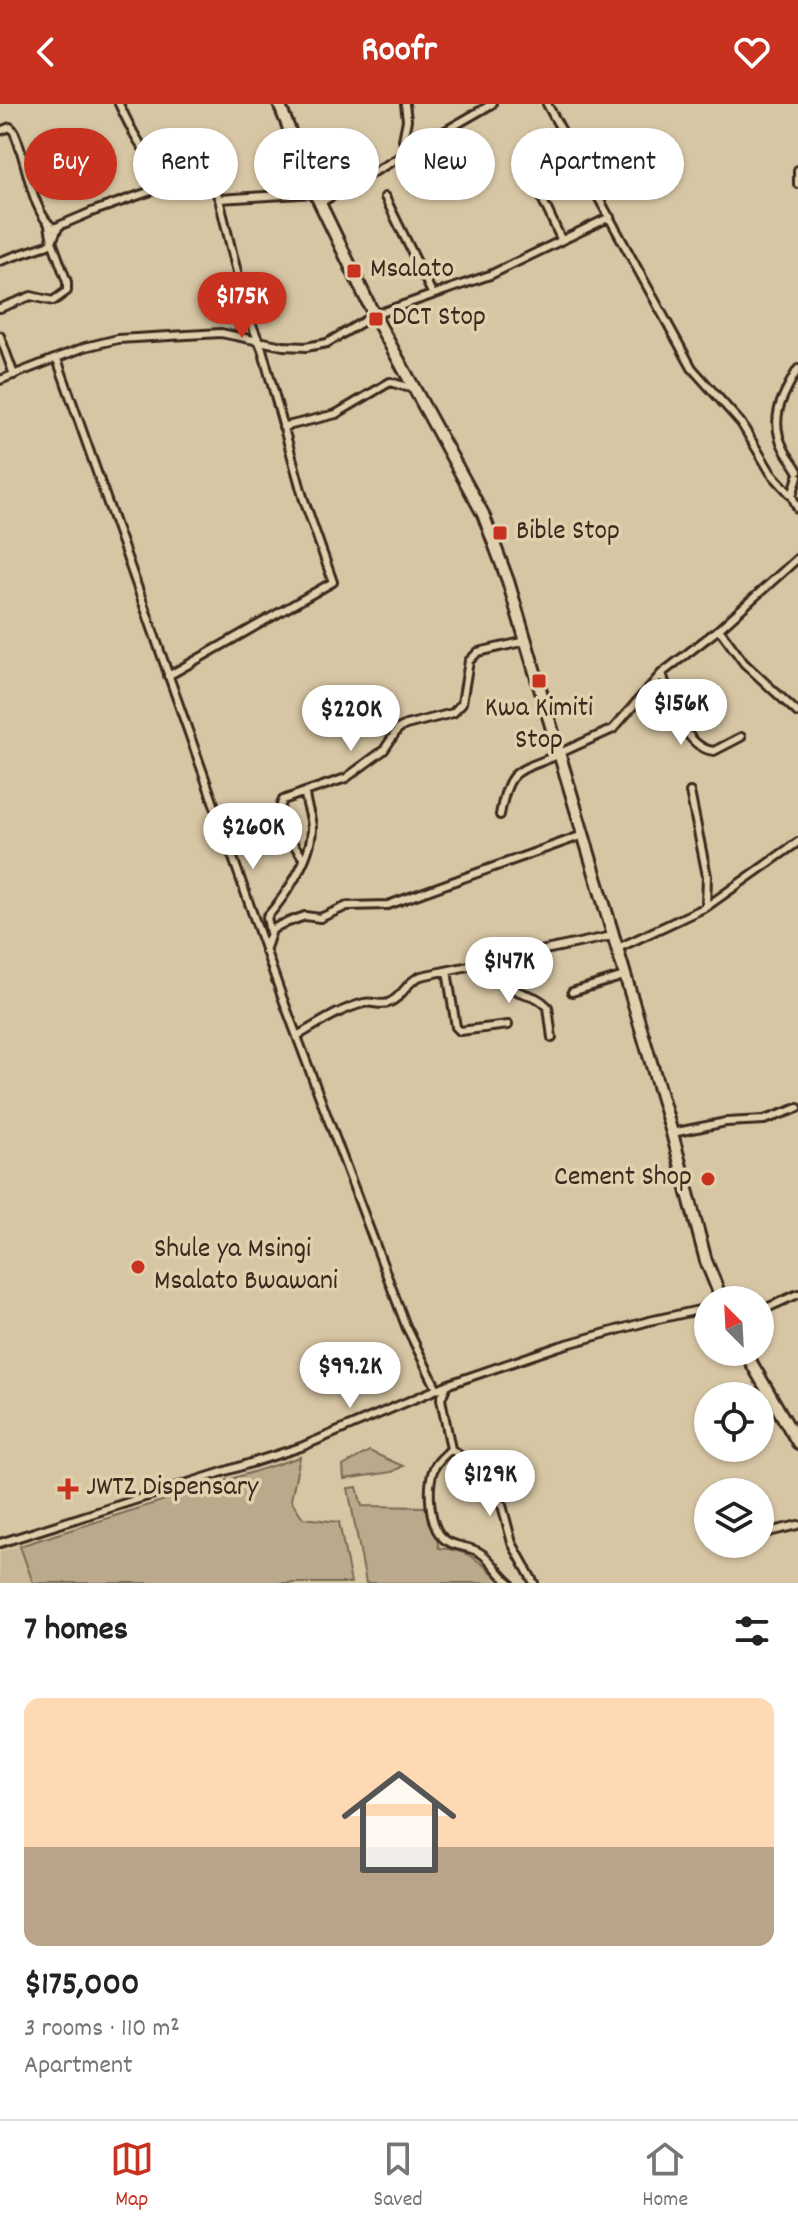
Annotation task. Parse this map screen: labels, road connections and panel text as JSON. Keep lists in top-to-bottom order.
{
  "places": {
    "transit": [
      "Msalato",
      "DCT Stop",
      "Bible Stop",
      "Kwa Kimiti Stop"
    ],
    "other": ["Cement Shop", "Shule ya Msingi Msalato Bwawani"],
    "health": ["JWTZ Dispensary"]
  },
  "north": "top left",
  "page": {
    "header": "Roofr",
    "chip": [
      "Buy",
      "Rent",
      "Filters",
      "New",
      "Apartment"
    ],
    "price": [
      "$175K",
      "$156K",
      "$220K",
      "$260K",
      "$147K",
      "$99.2K",
      "$129K"
    ],
    "heading": "7 homes",
    "list": [
      {
        "name": "$175,000",
        "note": "3 rooms · 110 m² · Apartment"
      }
    ],
    "tabs": ["Map", "Saved", "Home"]
  }
}
